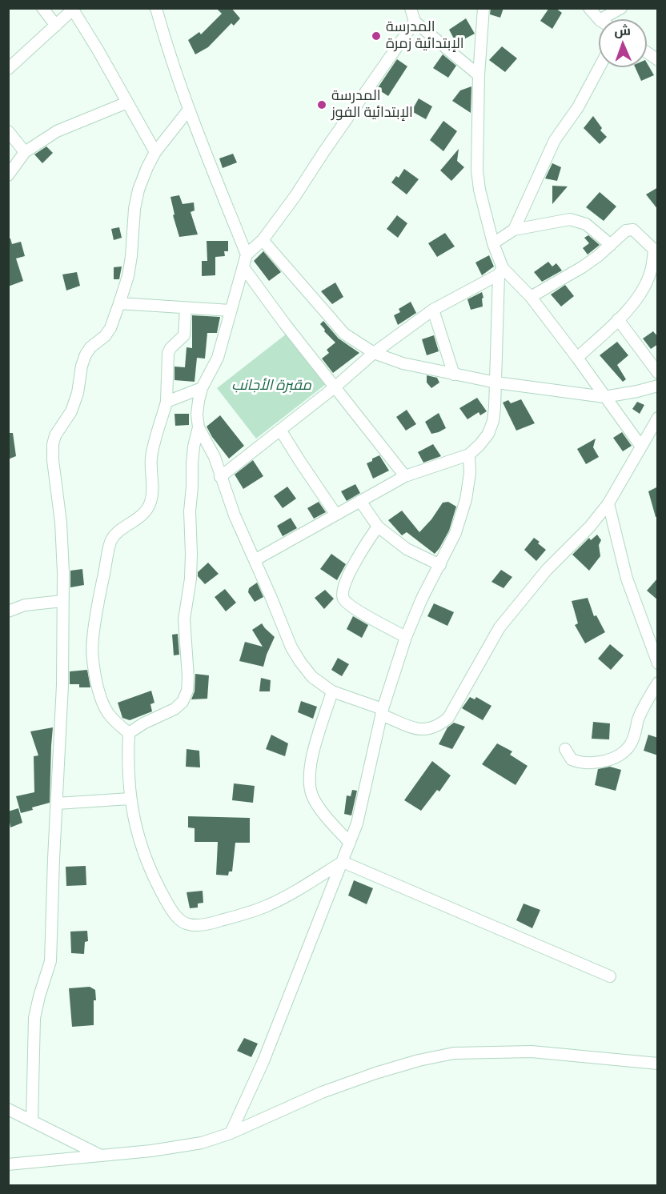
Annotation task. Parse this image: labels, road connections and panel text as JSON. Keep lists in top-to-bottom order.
{
  "parks": ["مقبرة الأجانب"],
  "places": ["المدرسة الإبتدائية زمرة", "المدرسة الإبتدائية الفوز"],
  "north": "top"
}
